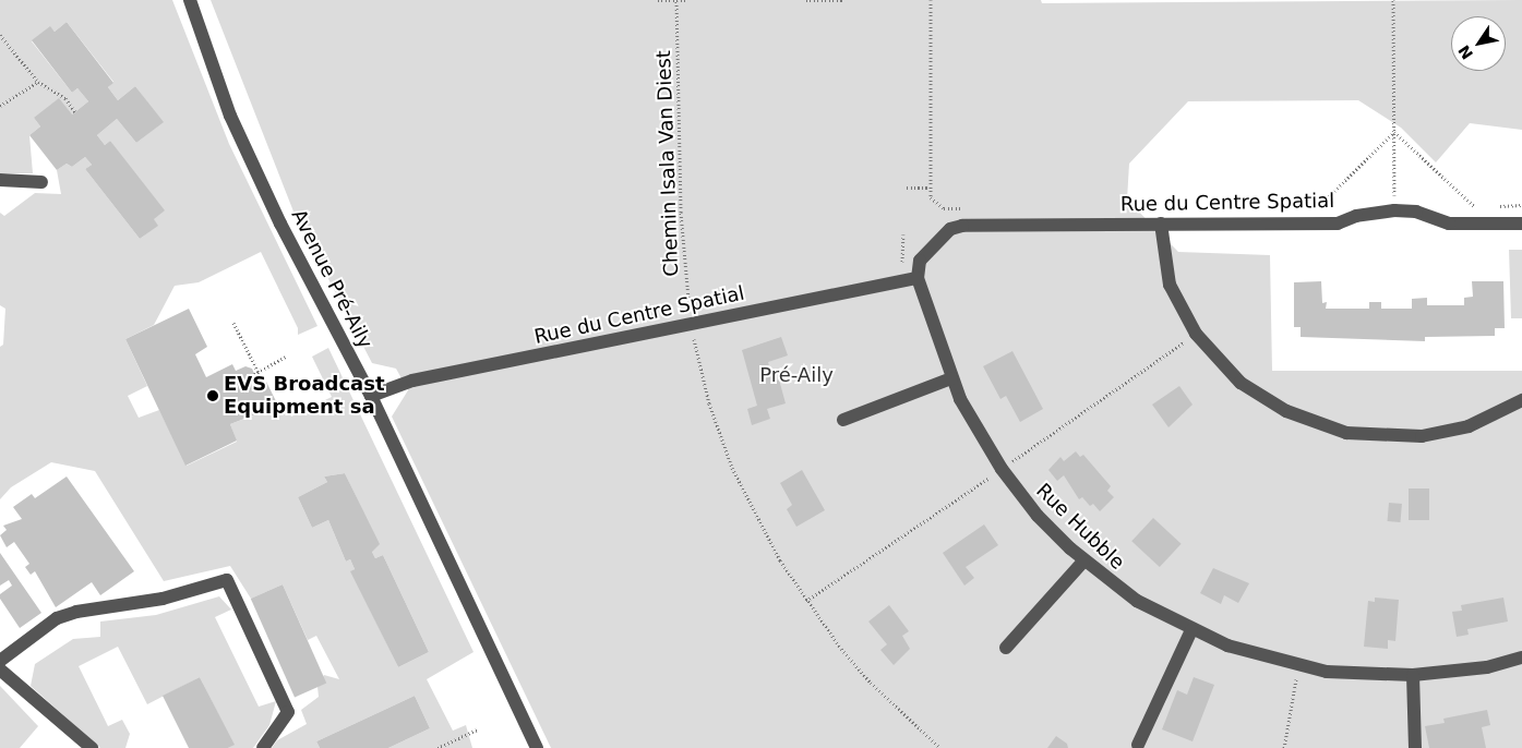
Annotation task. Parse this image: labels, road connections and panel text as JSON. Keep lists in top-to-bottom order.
{
  "streets": {
    "street": ["Rue du Centre Spatial", "Avenue Pré-Aily", "Rue Hubble"],
    "path": ["Chemin Isala Van Diest"]
  },
  "crossings": [
    ["Chemin Isala Van Diest", "Rue du Centre Spatial"],
    ["Rue du Centre Spatial", "Avenue Pré-Aily"],
    ["Rue du Centre Spatial", "Rue Hubble"]
  ],
  "parks": ["Pré-Aily"],
  "places": ["EVS Broadcast Equipment sa"],
  "north": "bottom left"
}
